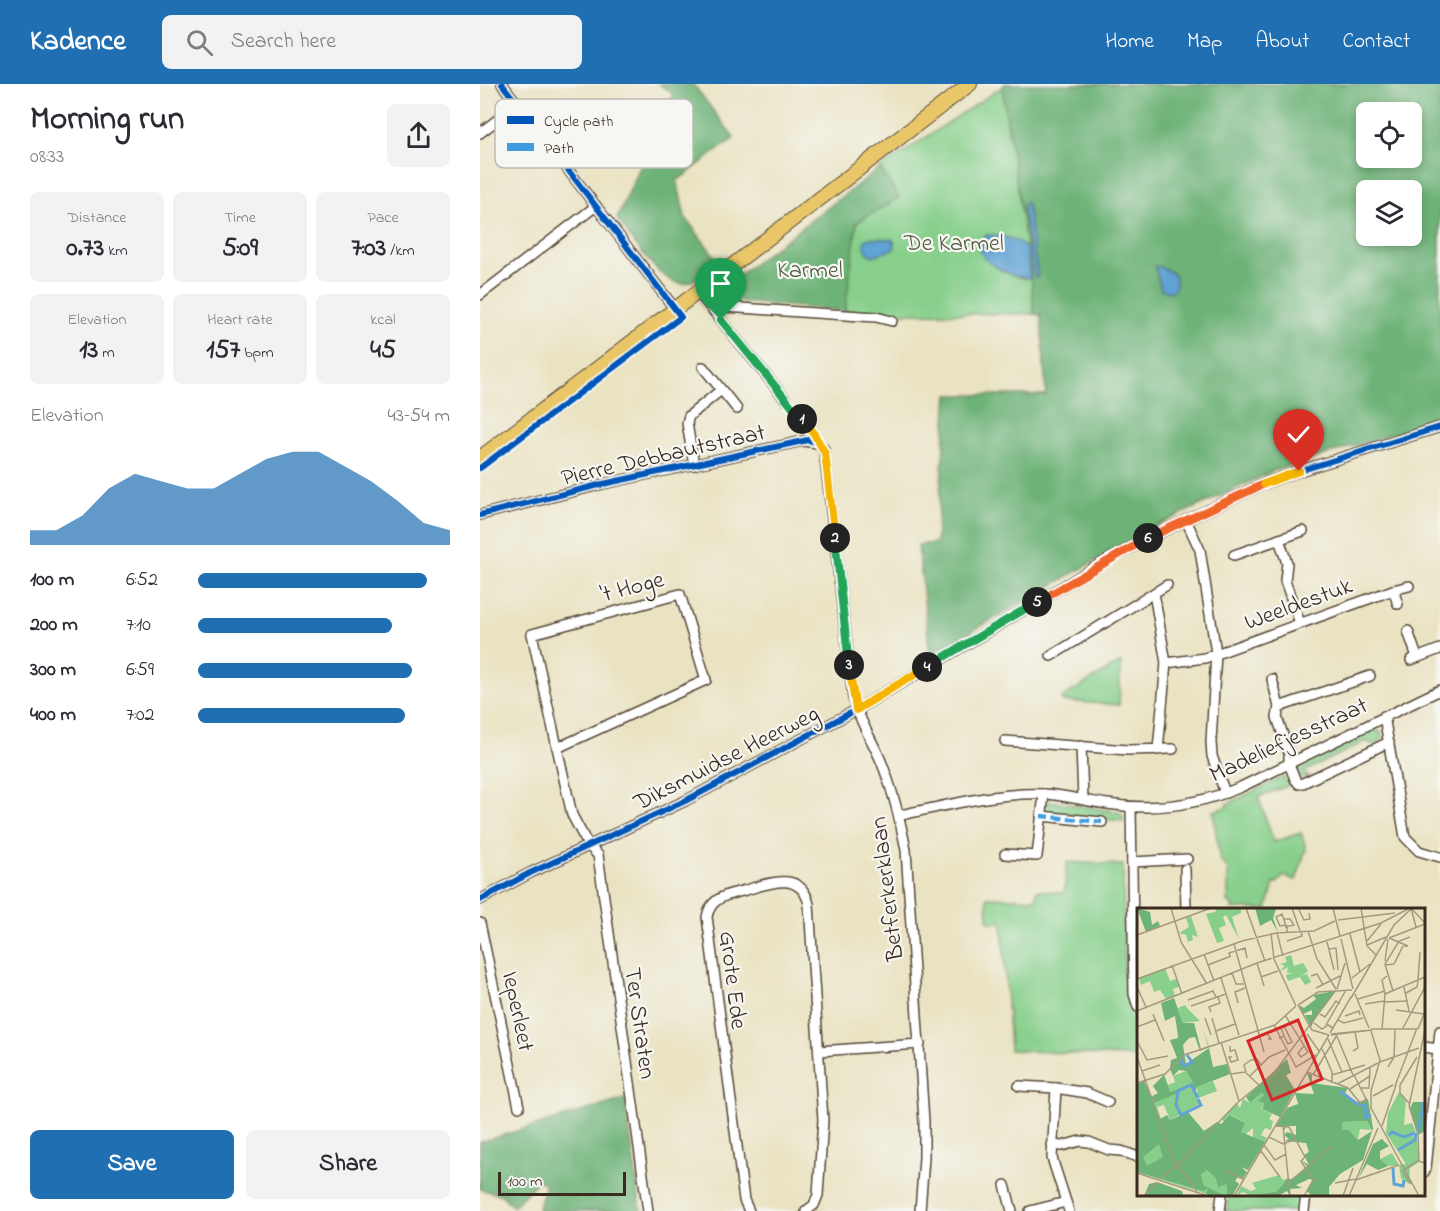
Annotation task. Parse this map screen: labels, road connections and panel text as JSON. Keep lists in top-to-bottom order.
{
  "streets": {
    "street": [
      "Pierre Debbautstraat",
      "'t Hoge",
      "Weeldestuk",
      "Madeliefjesstraat",
      "Diksmuidse Heerweg",
      "Betferkerklaan",
      "Grote Ede",
      "Ieperleet",
      "Ter Straten"
    ]
  },
  "crossings": [
    ["Pierre Debbautstraat", "Betferkerklaan"],
    ["'t Hoge", "Diksmuidse Heerweg"],
    ["'t Hoge", "Ter Straten"],
    ["Madeliefjesstraat", "Betferkerklaan"],
    ["Diksmuidse Heerweg", "Betferkerklaan"],
    ["Diksmuidse Heerweg", "Ter Straten"]
  ],
  "parks": ["De Karmel", "Karmel"],
  "legend": ["Cycle path", "Path"],
  "scale_bar": "100 m",
  "page": {
    "header": "Kadence",
    "search": "Search here",
    "nav": [
      "Home",
      "Map",
      "About",
      "Contact"
    ],
    "heading": ["Morning run", "08:33"],
    "stats": [
      ["Distance", "0.73 km"],
      ["Time", "5:09"],
      ["Pace", "7:03 /km"],
      ["Elevation", "13 m"],
      ["Heart rate", "157 bpm"],
      ["kcal", "45"]
    ],
    "chart": ["Elevation", "43–54 m"],
    "pins": [
      "1",
      "2",
      "6",
      "5",
      "3",
      "4"
    ],
    "list": [
      {
        "name": "100 m",
        "note": "6:52"
      },
      {
        "name": "200 m",
        "note": "7:10"
      },
      {
        "name": "300 m",
        "note": "6:59"
      },
      {
        "name": "400 m",
        "note": "7:02"
      }
    ],
    "buttons": ["Save", "Share"],
    "scale": "100 m"
  }
}
